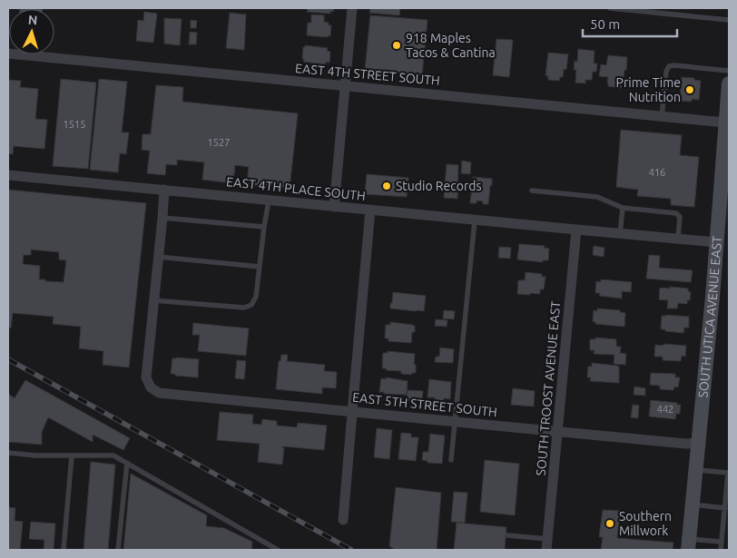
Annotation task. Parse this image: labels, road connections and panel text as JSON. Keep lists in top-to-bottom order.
{
  "streets": {
    "main road": ["SOUTH UTICA AVENUE EAST"],
    "street": [
      "EAST 4TH STREET SOUTH",
      "EAST 4TH PLACE SOUTH",
      "SOUTH TROOST AVENUE EAST",
      "EAST 5TH STREET SOUTH"
    ]
  },
  "crossings": [
    ["EAST 4TH STREET SOUTH", "SOUTH UTICA AVENUE EAST"],
    ["EAST 4TH PLACE SOUTH", "SOUTH UTICA AVENUE EAST"],
    ["EAST 4TH PLACE SOUTH", "SOUTH TROOST AVENUE EAST"],
    ["SOUTH UTICA AVENUE EAST", "EAST 5TH STREET SOUTH"],
    ["SOUTH TROOST AVENUE EAST", "EAST 5TH STREET SOUTH"]
  ],
  "places": [
    "918 Maples Tacos & Cantina",
    "Prime Time Nutrition",
    "Studio Records",
    "Southern Millwork"
  ],
  "house_numbers": [
    "1515",
    "1527",
    "416",
    "442"
  ],
  "scale_bar": "50 m",
  "north": "top"
}
